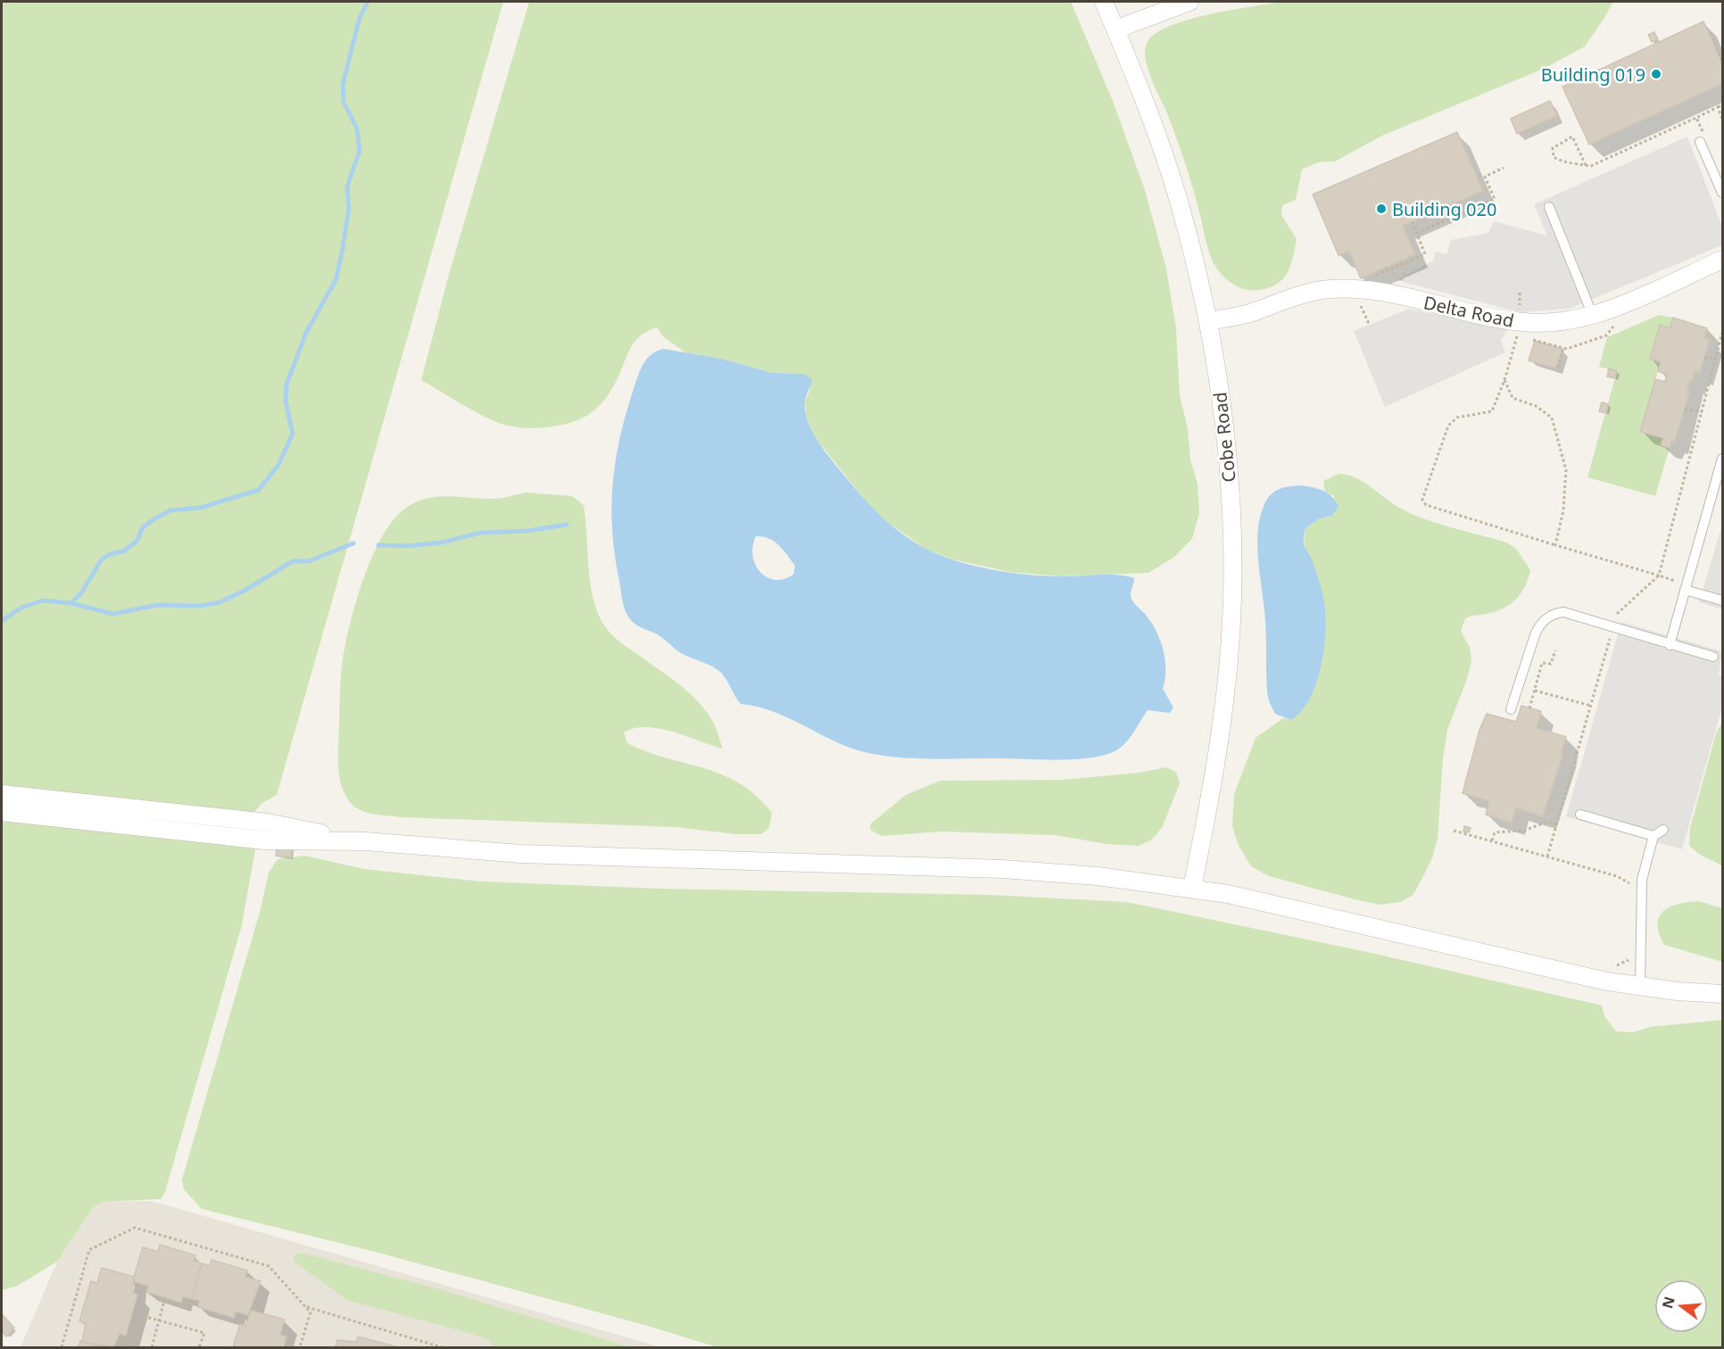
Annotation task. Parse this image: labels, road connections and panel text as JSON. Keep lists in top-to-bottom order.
{
  "streets": {
    "street": ["Delta Road", "Cobe Road"]
  },
  "crossings": [
    ["Delta Road", "Cobe Road"]
  ],
  "places": ["Building 019", "Building 020"],
  "north": "left"
}
